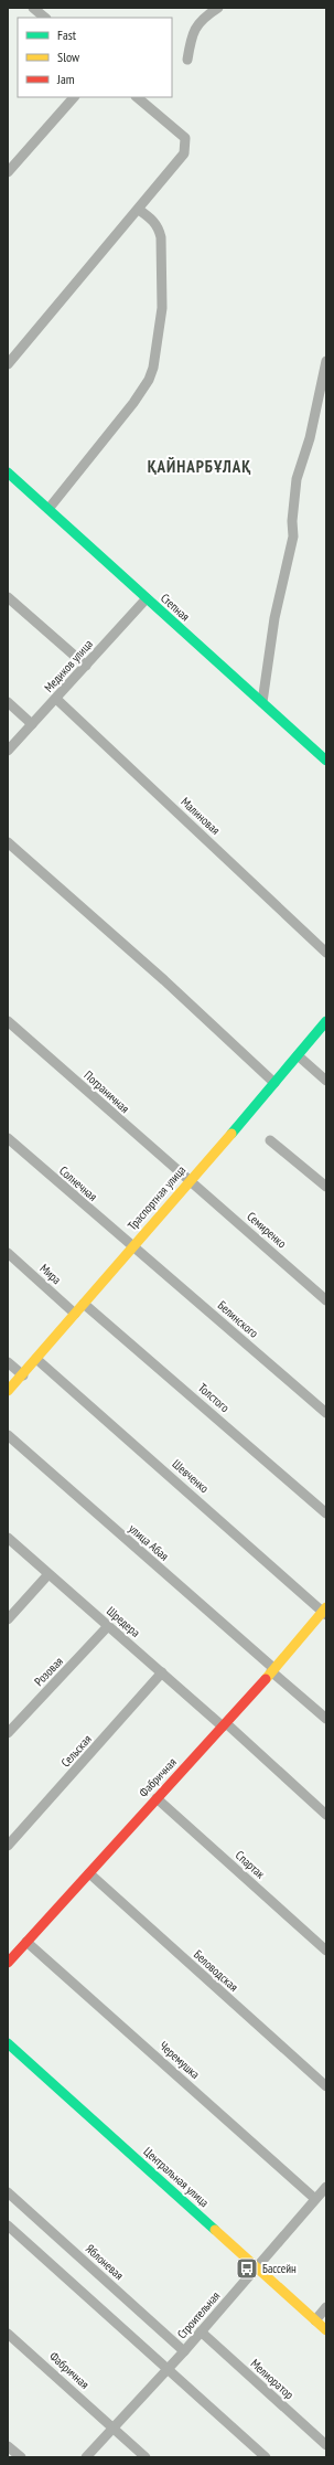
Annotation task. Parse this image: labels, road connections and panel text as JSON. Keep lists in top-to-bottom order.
{
  "streets": {
    "street": [
      "Степная",
      "Медиков улица",
      "Малиновая",
      "Пограничная",
      "Солнечная",
      "Траспортная улица",
      "Семиренко",
      "Мира",
      "Белинского",
      "Толстого",
      "Шевченко",
      "улица Абая",
      "Шредера",
      "Розовая",
      "Сельская",
      "Фабричная",
      "Спартак",
      "Беловодская",
      "Черемушка",
      "Центральная улица",
      "Яблоневая",
      "Строительная",
      "Мелиоратор"
    ]
  },
  "crossings": [
    ["Степная", "Медиков улица"],
    ["Медиков улица", "Малиновая"],
    ["Пограничная", "Траспортная улица"],
    ["Пограничная", "Семиренко"],
    ["Солнечная", "Траспортная улица"],
    ["Солнечная", "Белинского"],
    ["Траспортная улица", "Семиренко"],
    ["Траспортная улица", "Мира"],
    ["Траспортная улица", "Белинского"],
    ["Траспортная улица", "Толстого"],
    ["Траспортная улица", "Шевченко"],
    ["Шевченко", "Фабричная"],
    ["улица Абая", "Фабричная"],
    ["Шредера", "Розовая"],
    ["Шредера", "Сельская"],
    ["Шредера", "Фабричная"],
    ["Фабричная", "Спартак"],
    ["Фабричная", "Беловодская"],
    ["Фабричная", "Черемушка"],
    ["Фабричная", "Строительная"],
    ["Черемушка", "Строительная"],
    ["Центральная улица", "Строительная"],
    ["Яблоневая", "Строительная"],
    ["Строительная", "Мелиоратор"]
  ],
  "districts": ["ҚАЙНАРБҰЛАҚ"],
  "places": {
    "bus stop": ["Бассейн"]
  },
  "legend": ["Fast", "Slow", "Jam"]
}
